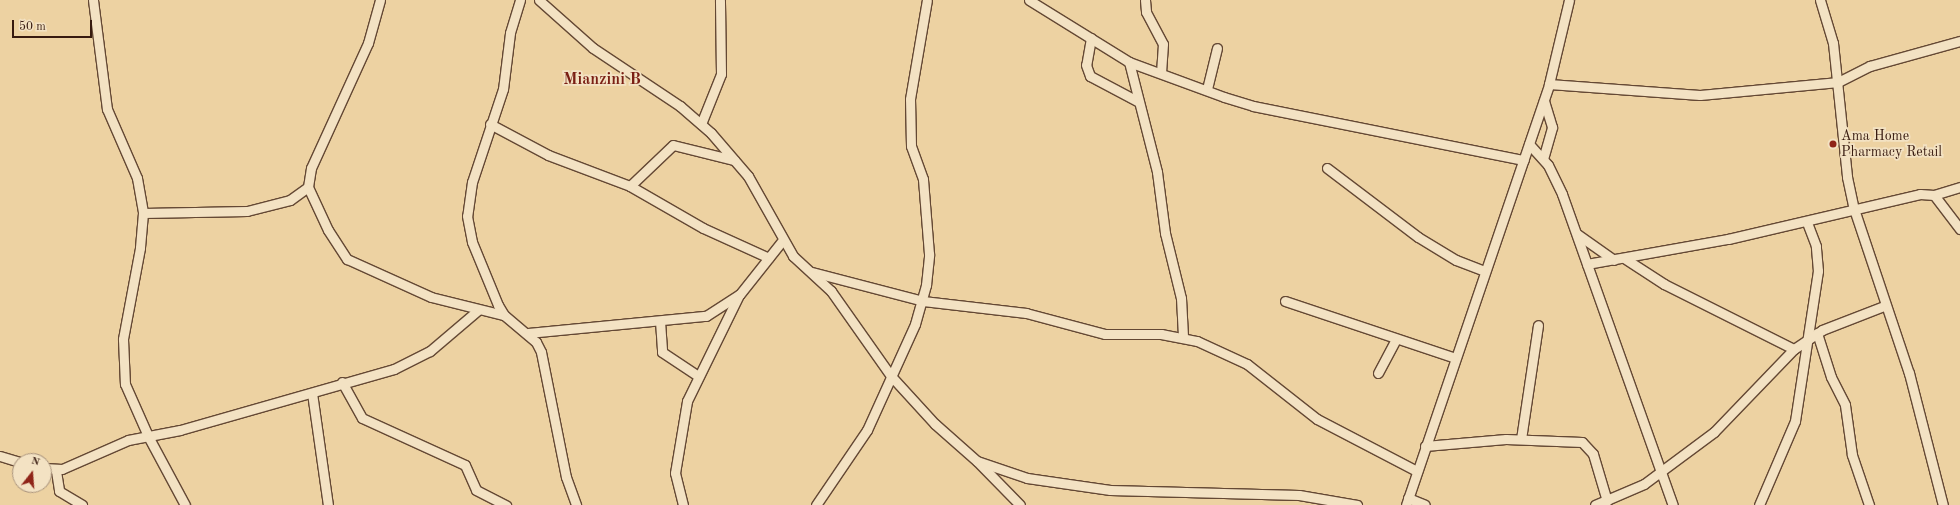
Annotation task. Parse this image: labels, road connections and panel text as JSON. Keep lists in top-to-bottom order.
{
  "districts": ["Mianzini B"],
  "places": ["Ama Home Pharmacy Retail"],
  "scale_bar": "50 m",
  "north": "top"
}
